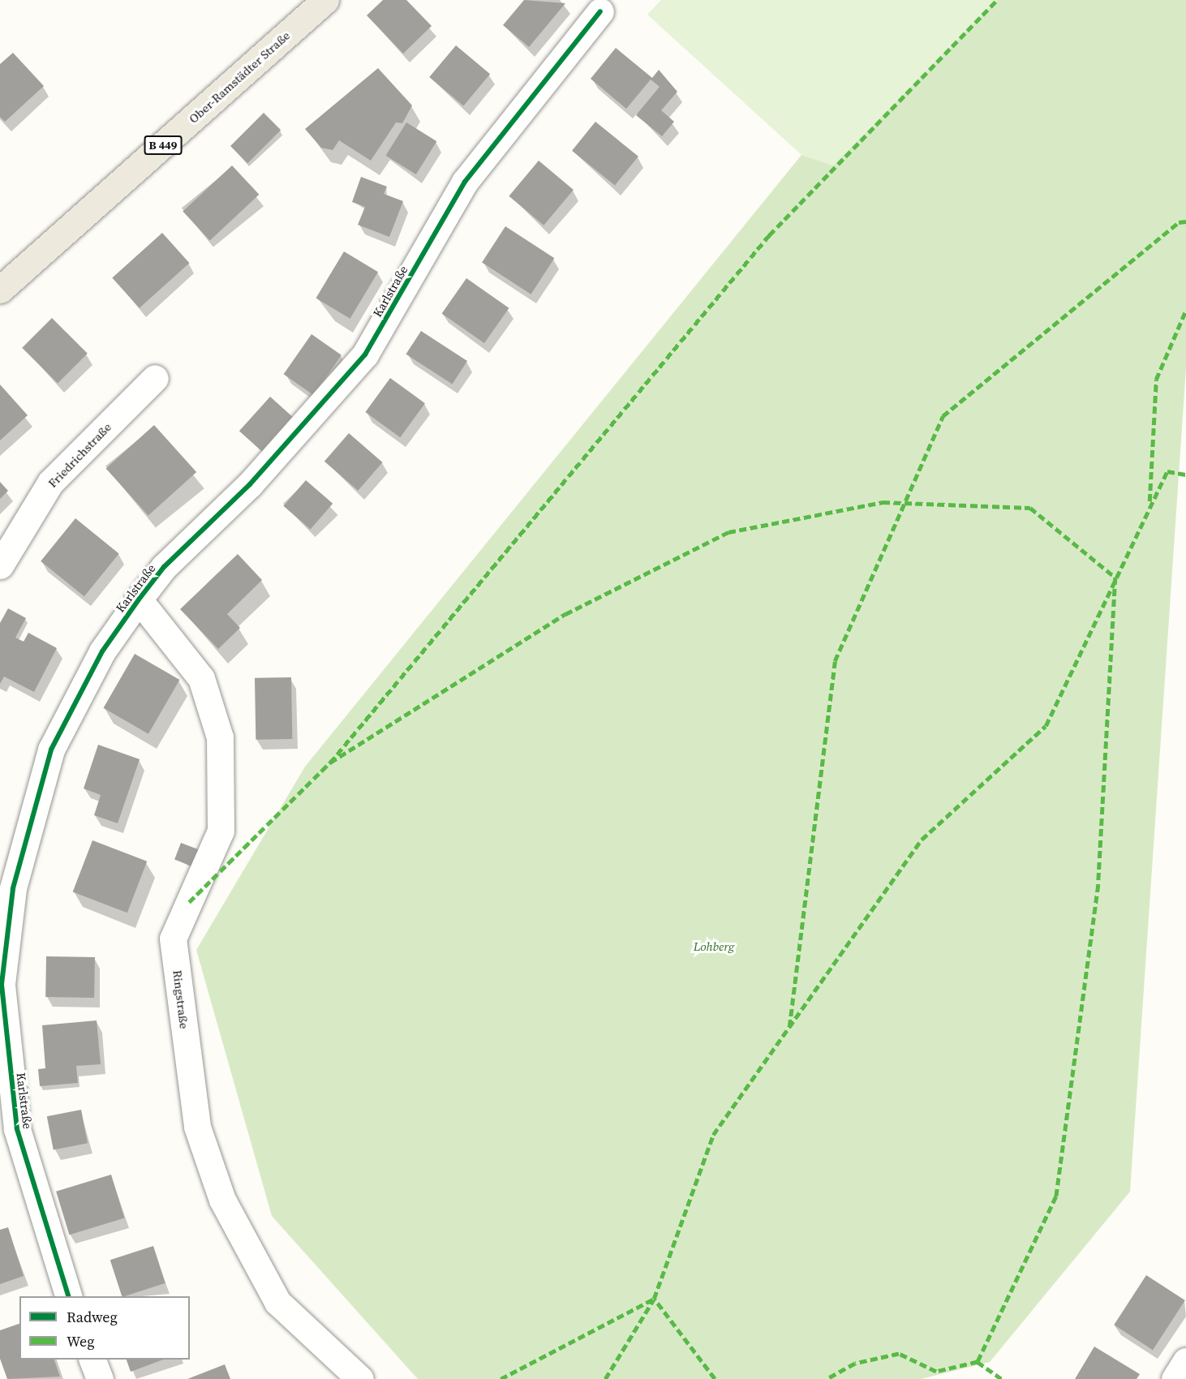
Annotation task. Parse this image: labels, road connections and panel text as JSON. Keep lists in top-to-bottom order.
{
  "streets": {
    "main road": ["Ober-Ramstädter Straße", "B 449"],
    "street": ["Karlstraße", "Friedrichstraße", "Ringstraße"]
  },
  "crossings": [
    ["Karlstraße", "Ringstraße"]
  ],
  "parks": ["Lohberg"],
  "legend": ["Radweg", "Weg"]
}
